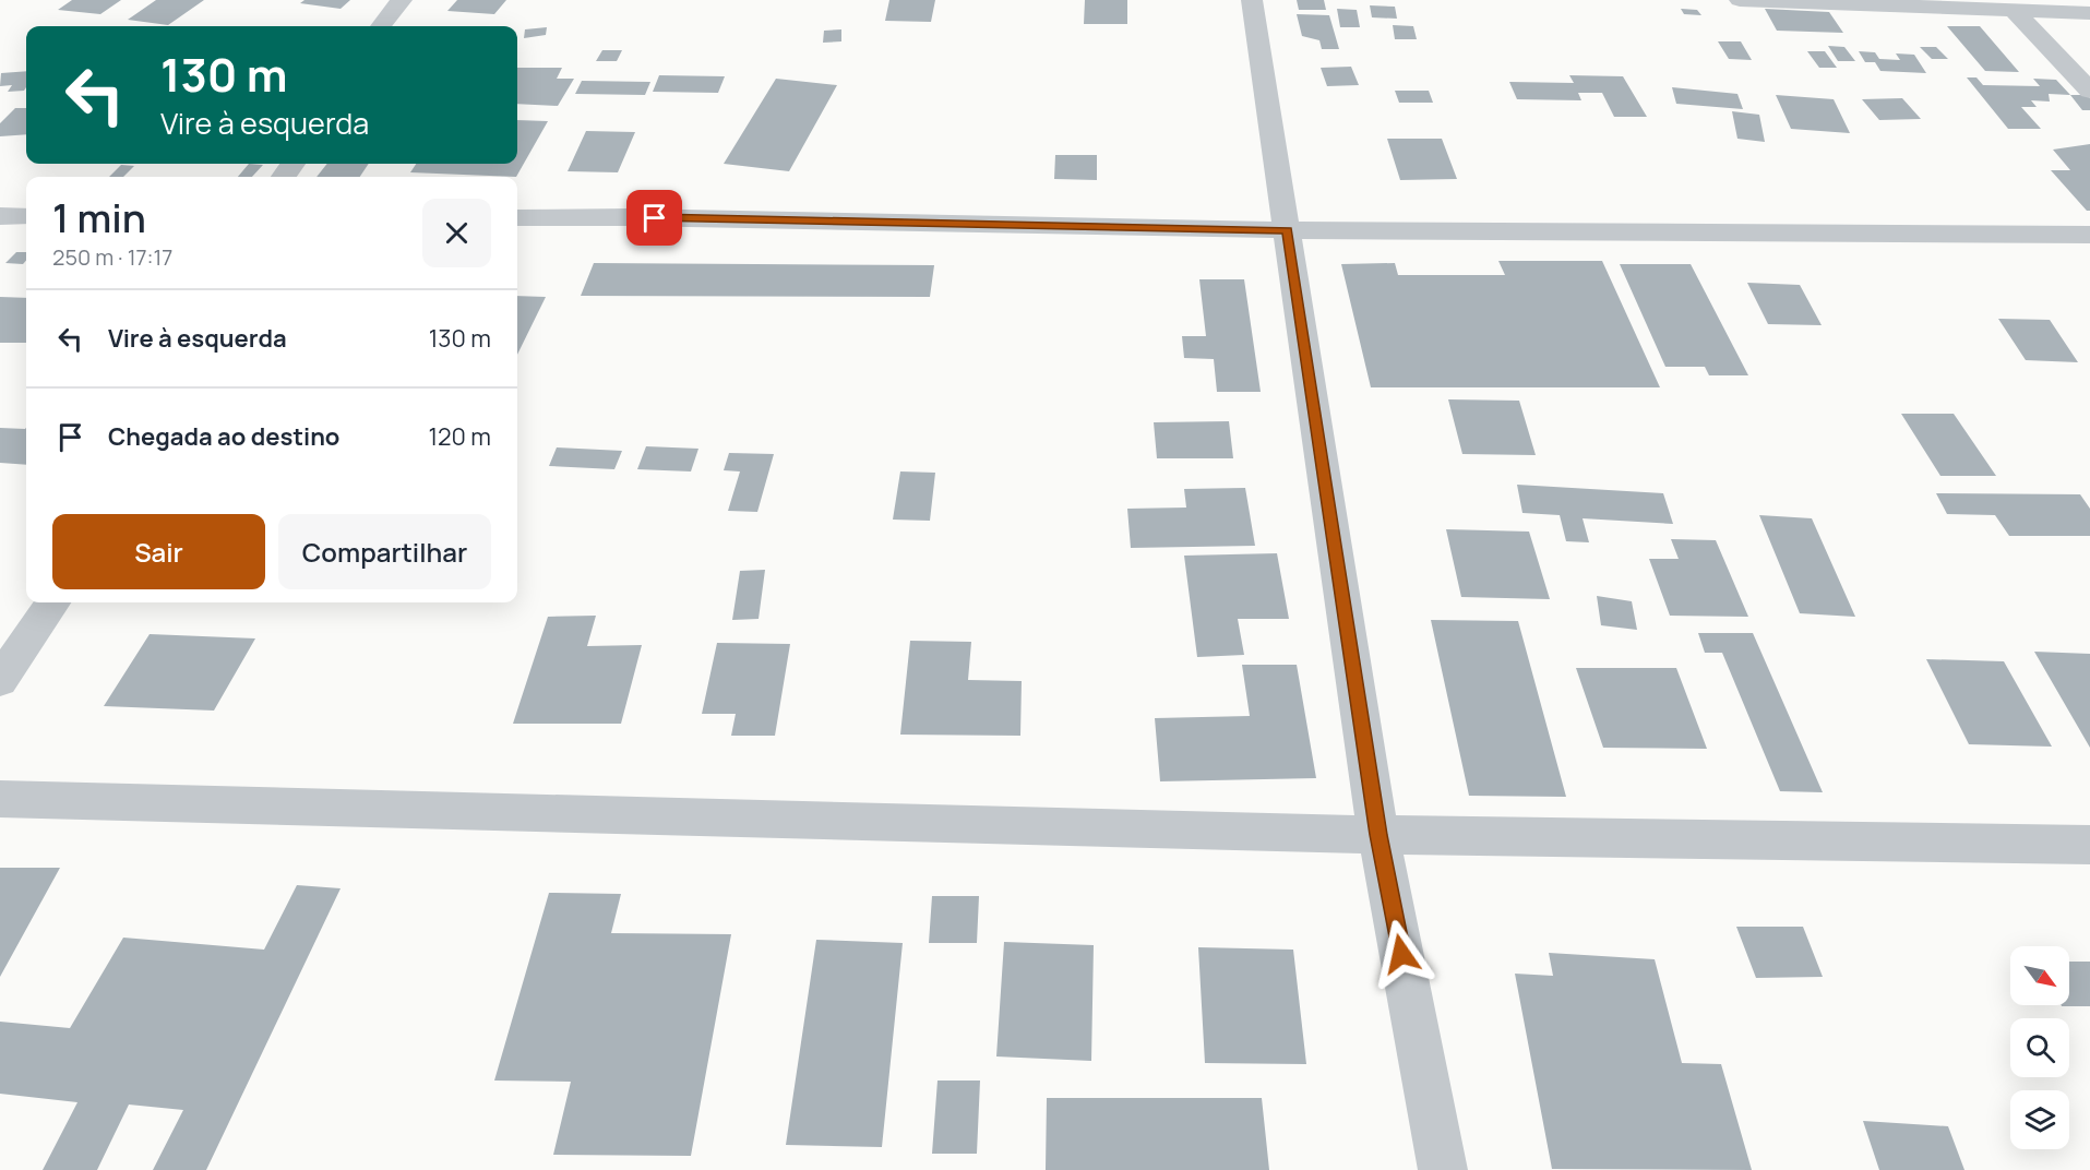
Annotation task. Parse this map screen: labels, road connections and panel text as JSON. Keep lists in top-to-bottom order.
{
  "north": "bottom right",
  "page": {
    "turn": ["130 m", "Vire à esquerda"],
    "heading": ["1 min", "250 m · 17:17"],
    "list": [
      {
        "name": "Vire à esquerda",
        "value": "130 m"
      },
      {
        "name": "Chegada ao destino",
        "value": "120 m"
      }
    ],
    "buttons": ["Sair", "Compartilhar"]
  }
}
